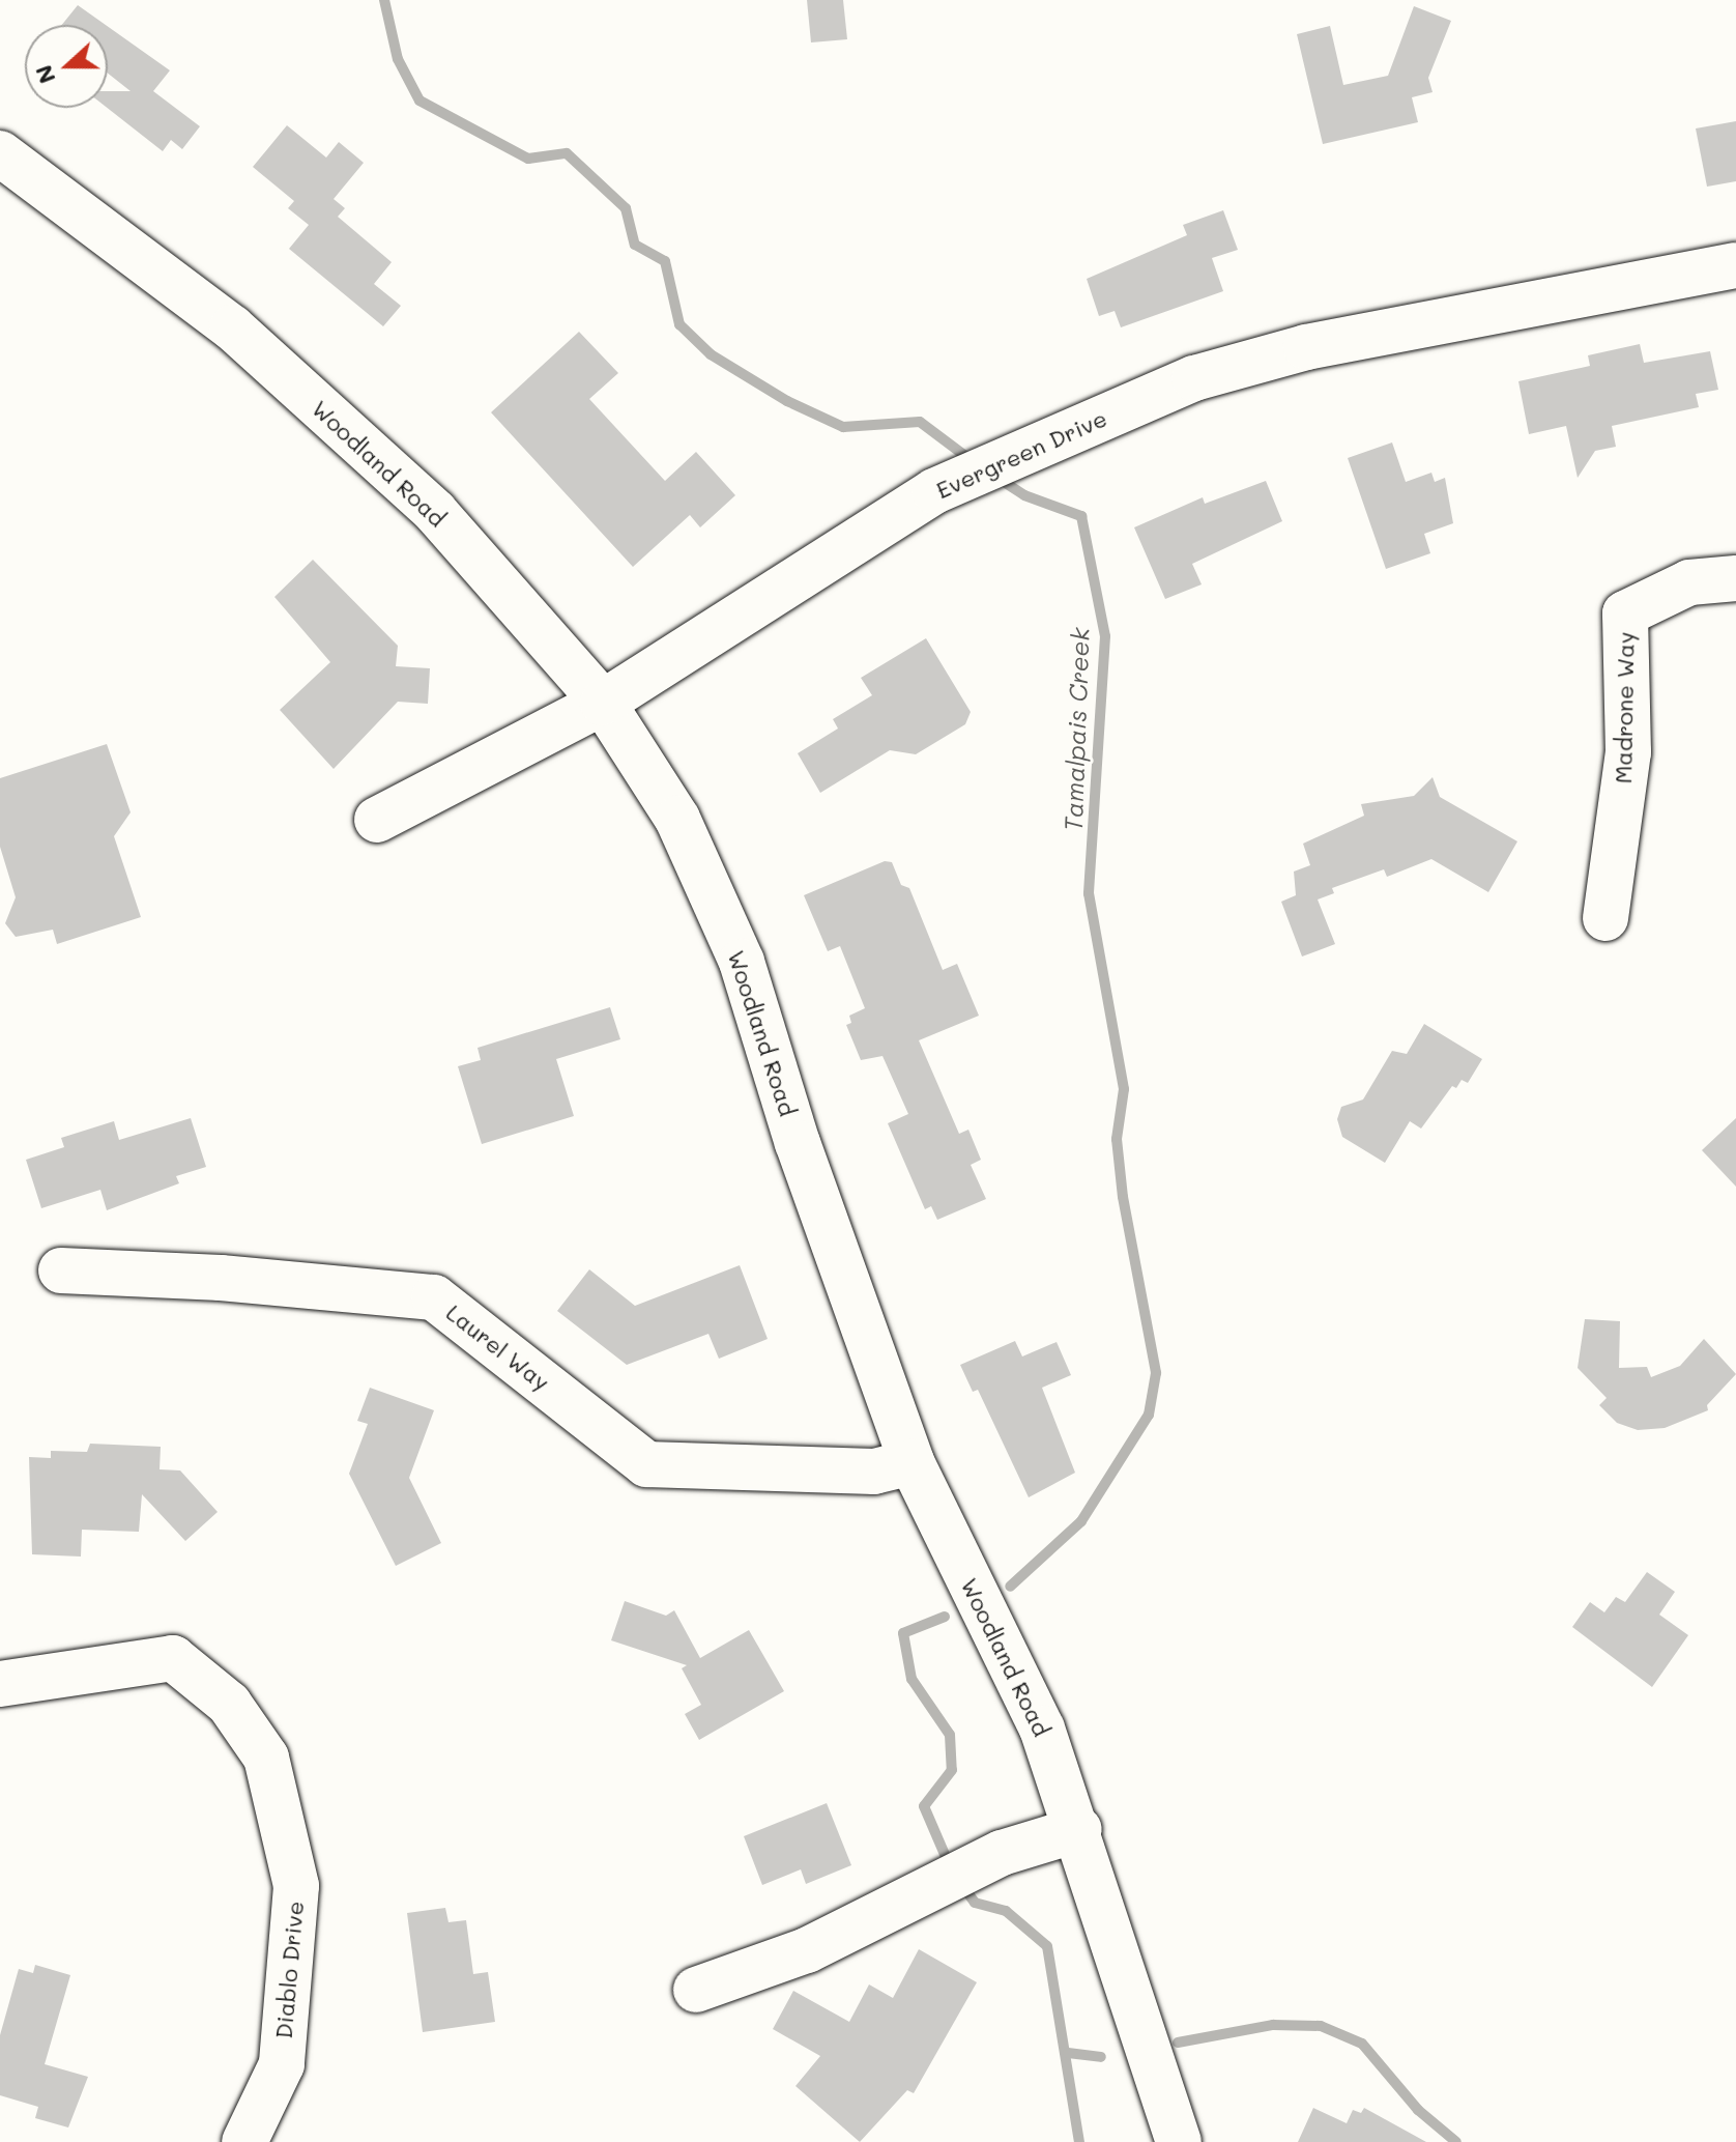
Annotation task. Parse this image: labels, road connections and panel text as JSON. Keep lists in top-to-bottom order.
{
  "streets": {
    "street": [
      "Evergreen Drive",
      "Woodland Road",
      "Madrone Way",
      "Laurel Way",
      "Diablo Drive"
    ]
  },
  "crossings": [
    ["Evergreen Drive", "Woodland Road"],
    ["Woodland Road", "Laurel Way"]
  ],
  "water": ["Tamalpais Creek"],
  "north": "left"
}
